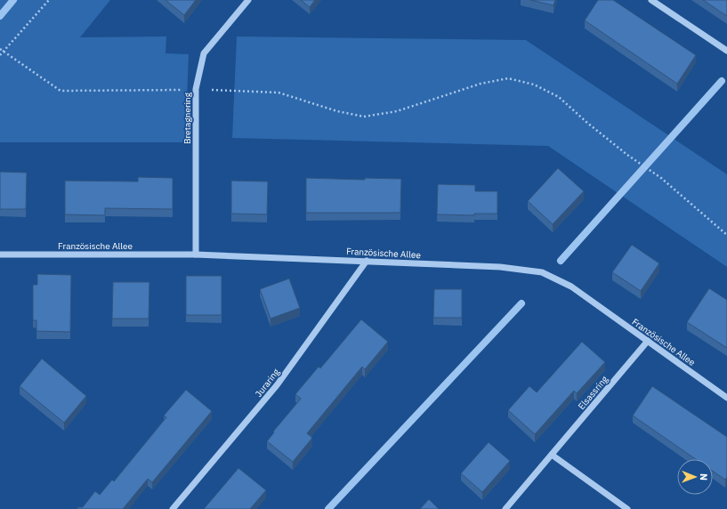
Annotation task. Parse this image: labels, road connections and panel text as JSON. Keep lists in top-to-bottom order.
{
  "streets": {
    "street": [
      "Bretagnering",
      "Französische Allee",
      "Juraring",
      "Elsassring"
    ]
  },
  "crossings": [
    ["Bretagnering", "Französische Allee"],
    ["Französische Allee", "Juraring"],
    ["Französische Allee", "Elsassring"]
  ],
  "north": "right"
}
